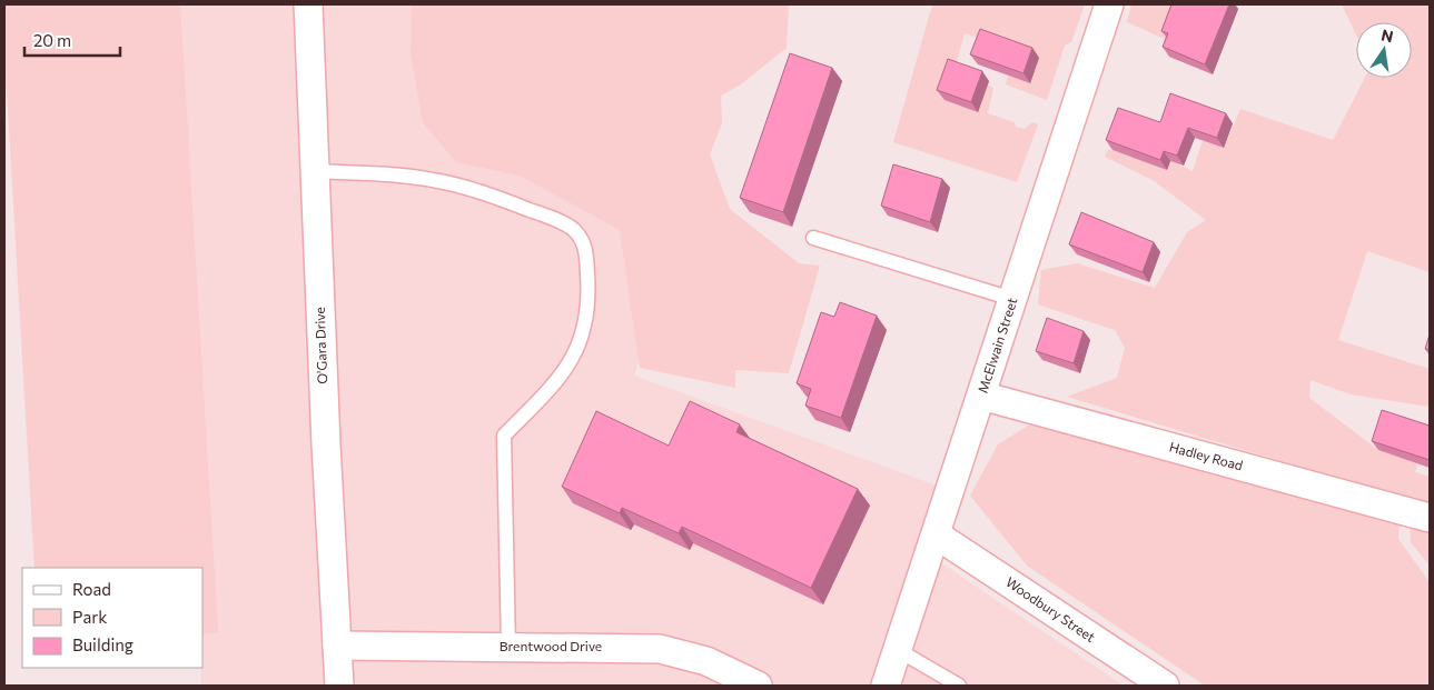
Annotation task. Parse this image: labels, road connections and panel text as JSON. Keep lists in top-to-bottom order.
{
  "streets": {
    "street": [
      "O'Gara Drive",
      "McElwain Street",
      "Hadley Road",
      "Woodbury Street",
      "Brentwood Drive"
    ]
  },
  "crossings": [
    ["O'Gara Drive", "Brentwood Drive"],
    ["McElwain Street", "Hadley Road"],
    ["McElwain Street", "Woodbury Street"]
  ],
  "legend": ["Road", "Park", "Building"],
  "scale_bar": "20 m",
  "north": "top"
}
